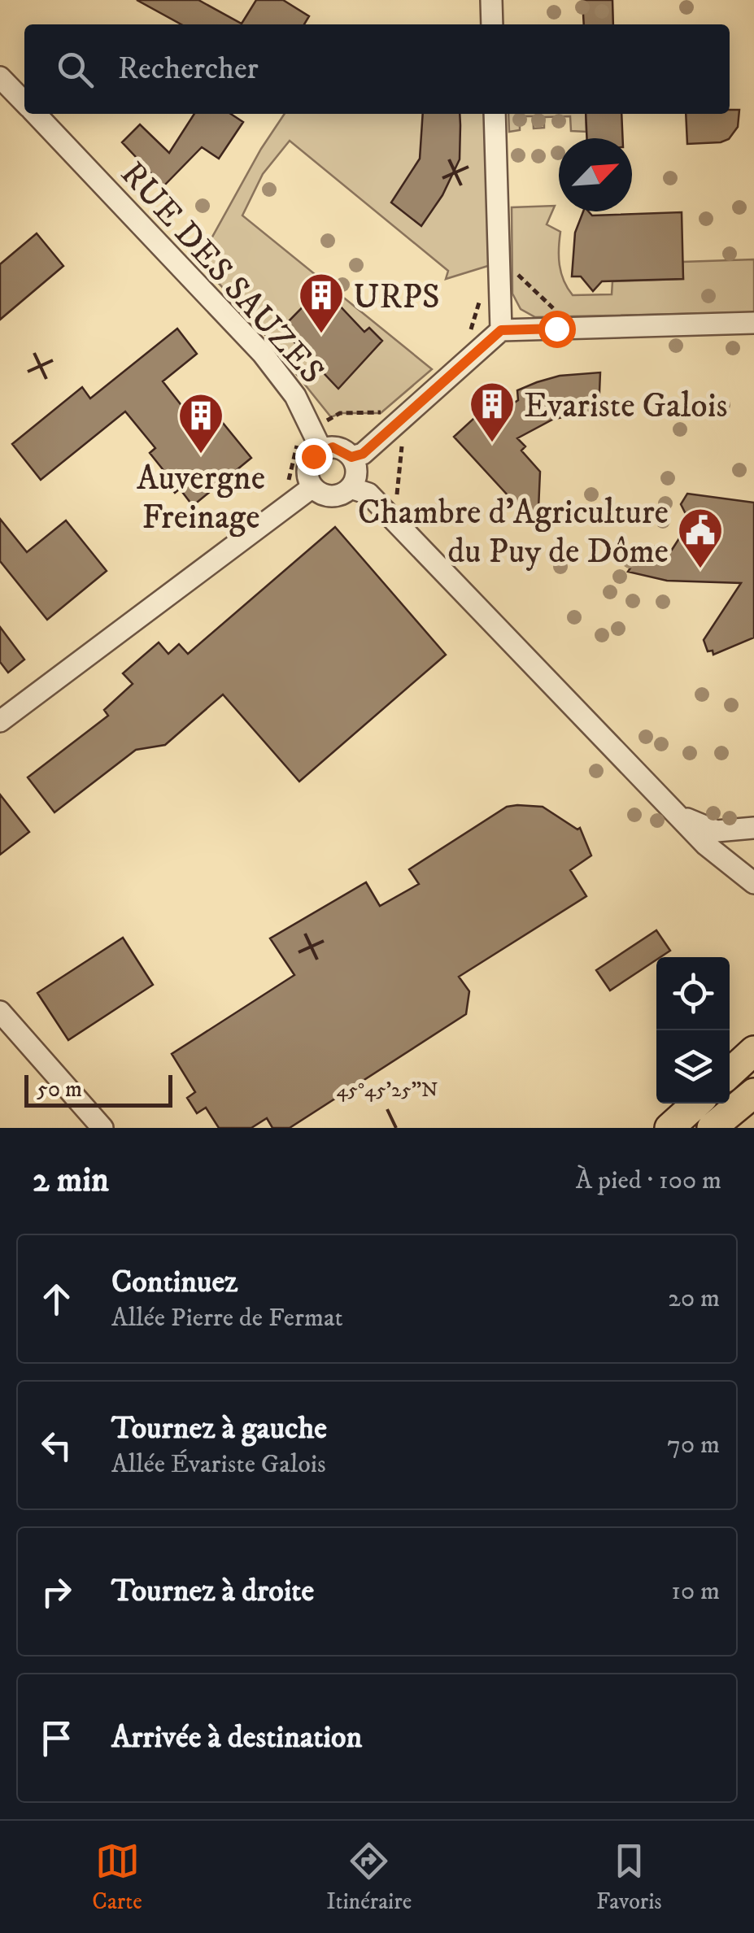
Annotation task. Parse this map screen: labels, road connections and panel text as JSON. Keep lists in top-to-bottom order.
{
  "streets": {
    "street": ["RUE DES SAUZES"]
  },
  "places": {
    "building": ["URPS", "Evariste Galois", "Auvergne Freinage"],
    "public building": ["Chambre d'Agriculture du Puy de Dôme"]
  },
  "scale_bar": "50 m",
  "north": "top right",
  "page": {
    "search": "Rechercher",
    "scale": "50 m",
    "heading": ["2 min", "À pied · 100 m"],
    "list": [
      ["Continuez", "Allée Pierre de Fermat", "20 m"],
      ["Tournez à gauche", "Allée Évariste Galois", "70 m"],
      ["Tournez à droite", "10 m"],
      "Arrivée à destination"
    ],
    "nav": ["Carte", "Itinéraire", "Favoris"]
  },
  "coordinates": ["45°45'25\"N"]
}
